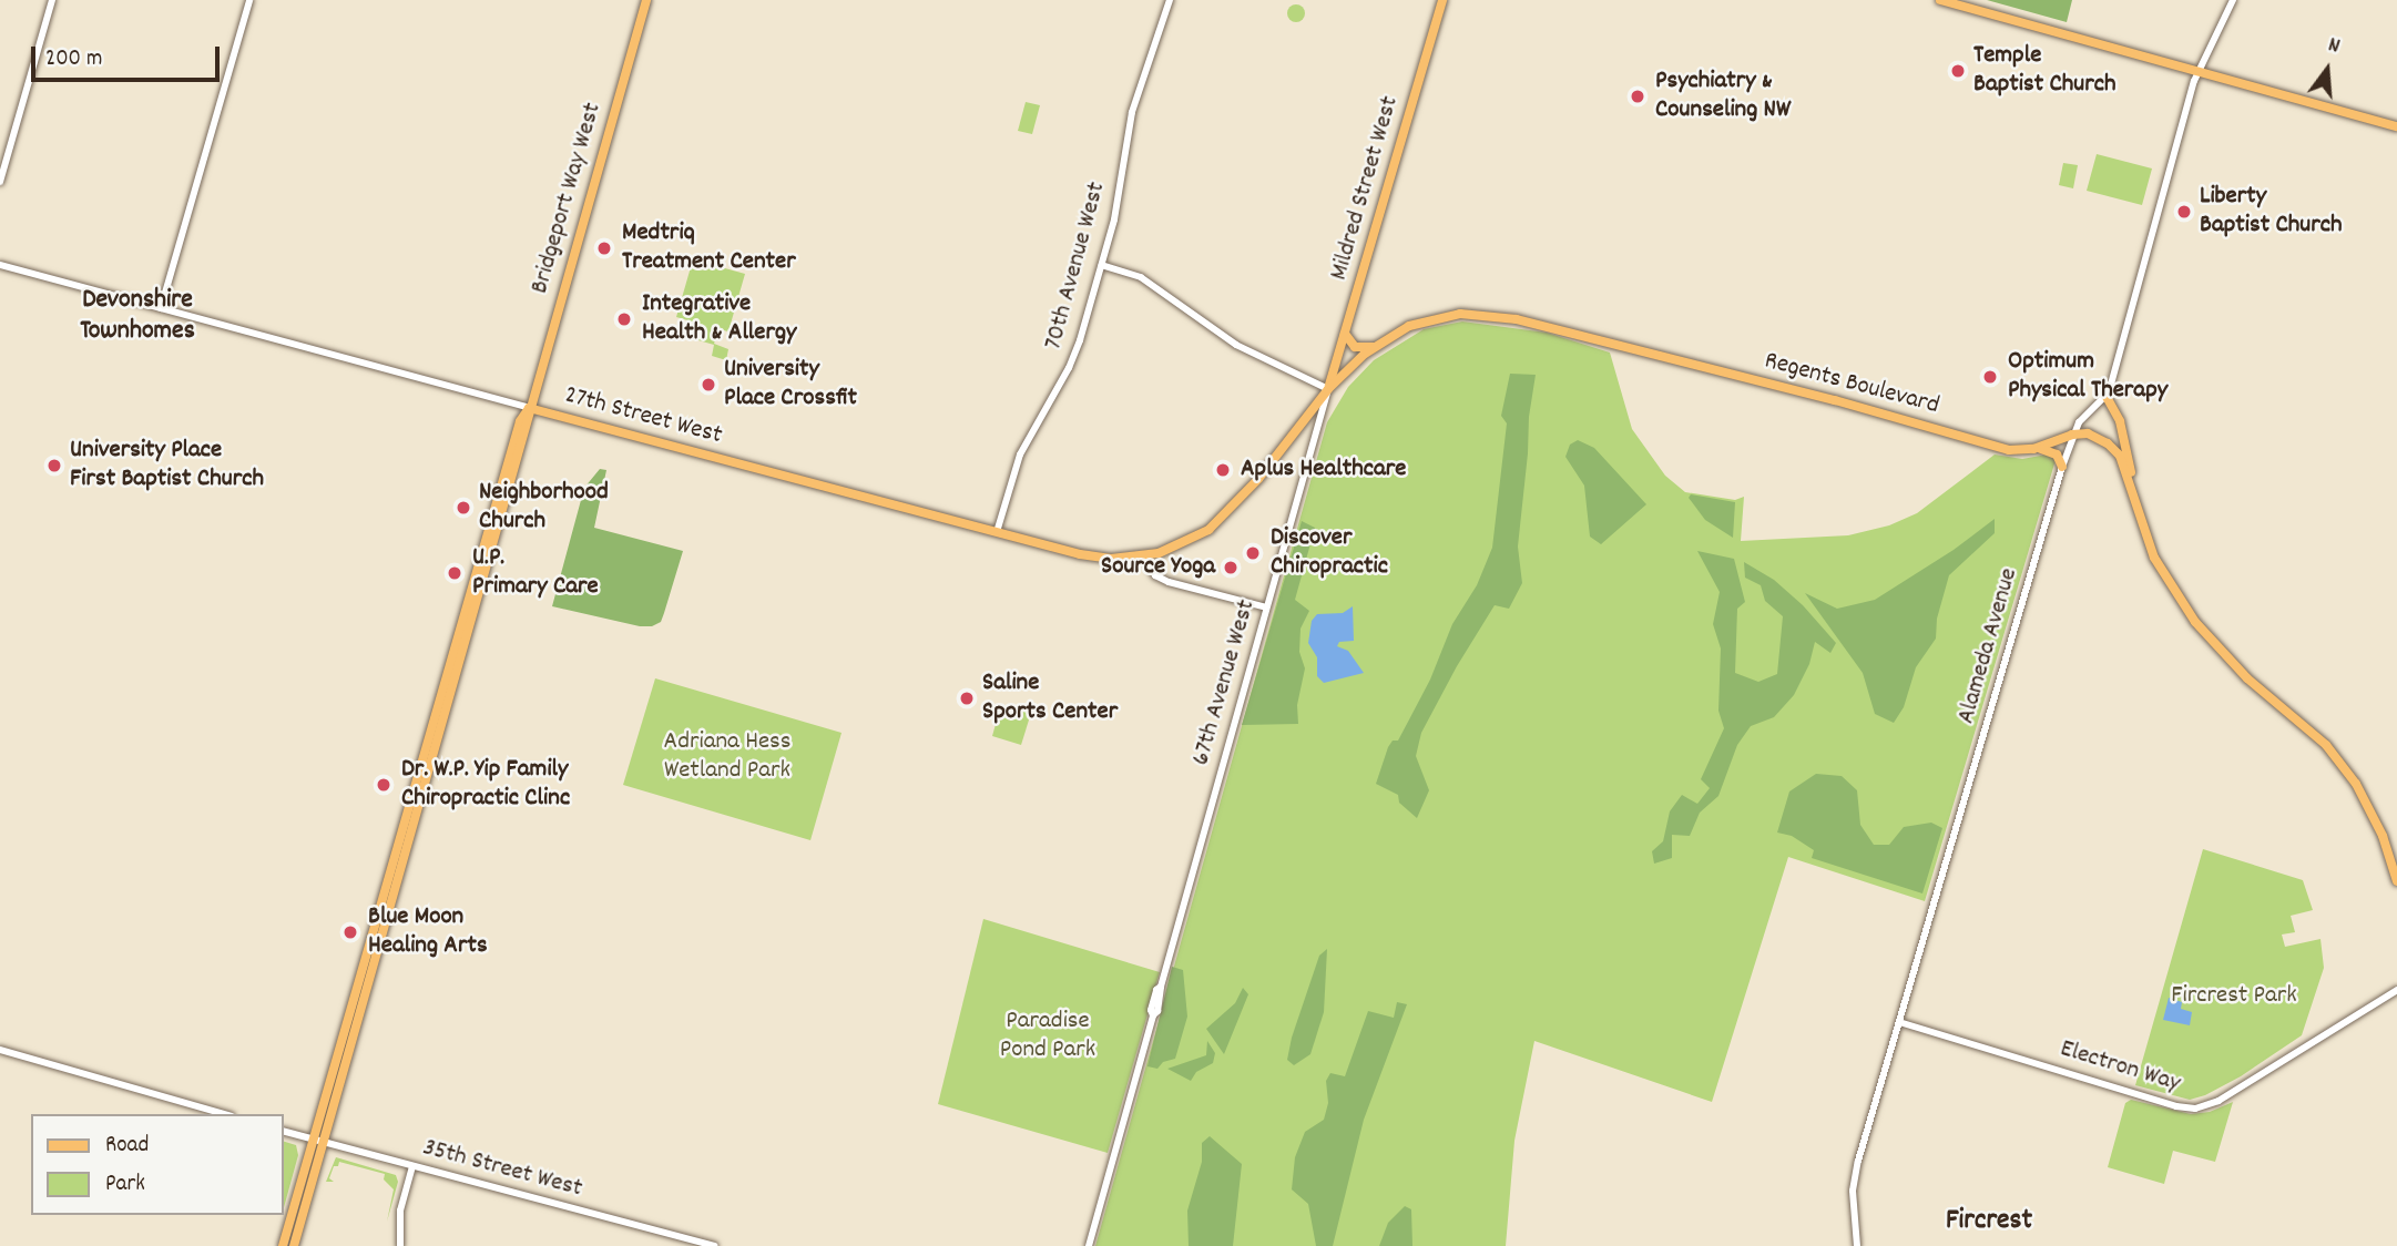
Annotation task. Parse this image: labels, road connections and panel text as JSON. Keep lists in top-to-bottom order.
{
  "streets": {
    "main road": [
      "Mildred Street West",
      "Bridgeport Way West",
      "Regents Boulevard",
      "27th Street West"
    ],
    "street": [
      "70th Avenue West",
      "Alameda Avenue",
      "67th Avenue West",
      "Electron Way",
      "35th Street West"
    ]
  },
  "crossings": [
    ["Mildred Street West", "Regents Boulevard"],
    ["Mildred Street West", "67th Avenue West"],
    ["Bridgeport Way West", "27th Street West"],
    ["Bridgeport Way West", "35th Street West"],
    ["70th Avenue West", "27th Street West"],
    ["Regents Boulevard", "27th Street West"],
    ["Regents Boulevard", "Alameda Avenue"],
    ["Regents Boulevard", "67th Avenue West"],
    ["Alameda Avenue", "Electron Way"]
  ],
  "districts": ["Devonshire Townhomes", "Fircrest"],
  "parks": ["Adriana Hess Wetland Park", "Fircrest Park", "Paradise Pond Park"],
  "places": [
    "Temple Baptist Church",
    "Psychiatry & Counseling NW",
    "Liberty Baptist Church",
    "Medtriq Treatment Center",
    "Integrative Health & Allergy",
    "Optimum Physical Therapy",
    "University Place Crossfit",
    "University Place First Baptist Church",
    "Aplus Healthcare",
    "Neighborhood Church",
    "Discover Chiropractic",
    "Source Yoga",
    "U.P. Primary Care",
    "Saline Sports Center",
    "Dr. W.P. Yip Family Chiropractic Clinc",
    "Blue Moon Healing Arts"
  ],
  "legend": ["Road", "Park"],
  "scale_bar": "200 m",
  "north": "top"
}
